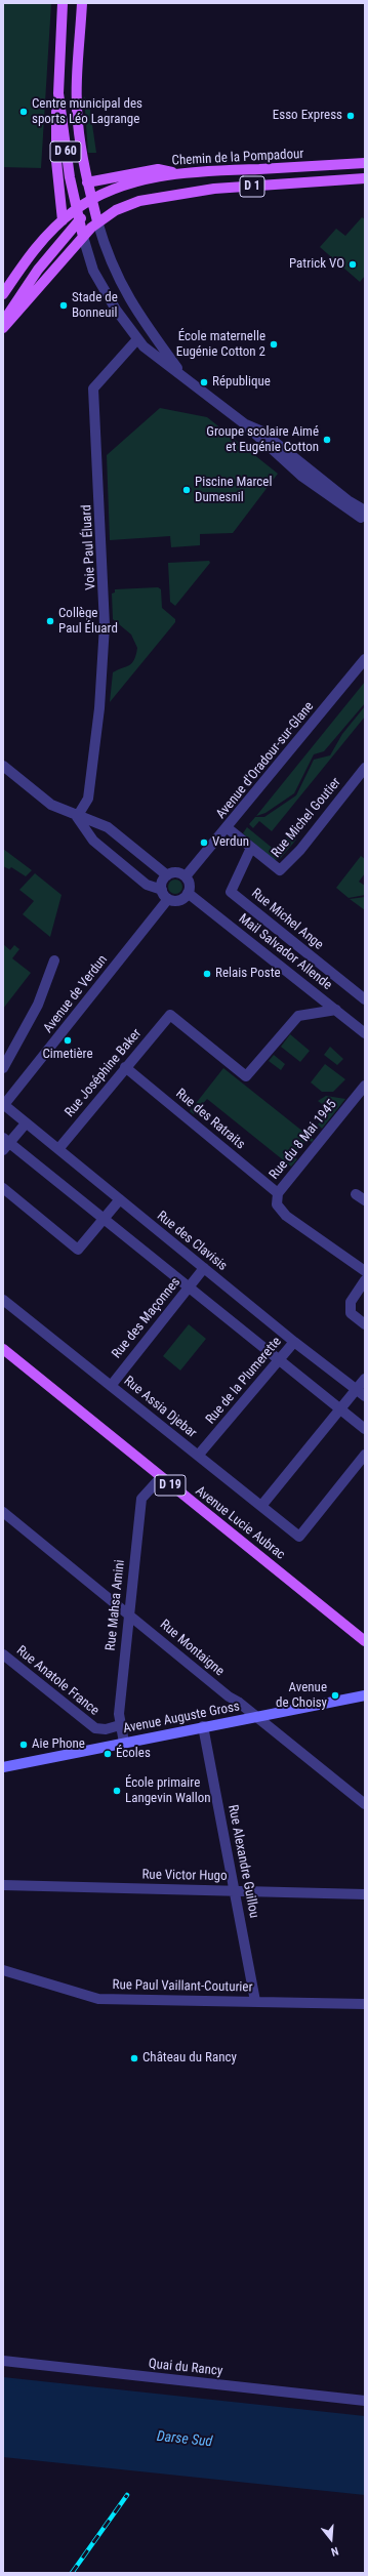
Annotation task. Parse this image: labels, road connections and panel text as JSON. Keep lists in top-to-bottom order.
{
  "streets": {
    "main road": [
      "D 60",
      "Chemin de la Pompadour",
      "D 1",
      "D 19",
      "Avenue Lucie Aubrac"
    ],
    "street": [
      "Voie Paul Éluard",
      "Avenue d'Oradour-sur-Glane",
      "Rue Michel Goutier",
      "Rue Michel Ange",
      "Mail Salvador Allende",
      "Avenue de Verdun",
      "Rue Joséphine Baker",
      "Rue des Ratraits",
      "Rue du 8 Mai 1945",
      "Rue des Clavisis",
      "Rue des Maçonnes",
      "Rue de la Plumerette",
      "Rue Assia Djebar",
      "Rue Mahsa Amini",
      "Rue Montaigne",
      "Rue Anatole France",
      "Avenue Auguste Gross",
      "Rue Alexandre Guillou",
      "Rue Victor Hugo",
      "Rue Paul Vaillant-Couturier",
      "Quai du Rancy"
    ]
  },
  "crossings": [
    ["D 60", "Chemin de la Pompadour"],
    ["D 60", "D 1"],
    ["Chemin de la Pompadour", "D 1"],
    ["Avenue d'Oradour-sur-Glane", "Rue Michel Goutier"],
    ["Avenue d'Oradour-sur-Glane", "Mail Salvador Allende"],
    ["Avenue d'Oradour-sur-Glane", "Avenue de Verdun"],
    ["Rue Michel Goutier", "Rue Michel Ange"],
    ["Mail Salvador Allende", "Avenue de Verdun"],
    ["Mail Salvador Allende", "Rue Joséphine Baker"],
    ["Avenue de Verdun", "Rue des Clavisis"],
    ["Rue Joséphine Baker", "Rue des Ratraits"],
    ["Rue Joséphine Baker", "Rue des Clavisis"],
    ["Rue des Ratraits", "Rue du 8 Mai 1945"],
    ["Rue des Clavisis", "Rue des Maçonnes"],
    ["Rue des Clavisis", "Rue de la Plumerette"],
    ["Rue des Maçonnes", "Rue Assia Djebar"],
    ["Rue de la Plumerette", "Rue Assia Djebar"],
    ["Avenue Lucie Aubrac", "Rue Mahsa Amini"],
    ["Rue Mahsa Amini", "Rue Montaigne"],
    ["Rue Mahsa Amini", "Rue Anatole France"],
    ["Rue Mahsa Amini", "Avenue Auguste Gross"],
    ["Rue Montaigne", "Avenue Auguste Gross"],
    ["Avenue Auguste Gross", "Rue Alexandre Guillou"],
    ["Rue Alexandre Guillou", "Rue Victor Hugo"],
    ["Rue Alexandre Guillou", "Rue Paul Vaillant-Couturier"]
  ],
  "water": ["Darse Sud"],
  "places": [
    "Centre municipal des sports Léo Lagrange",
    "Esso Express",
    "Patrick VO",
    "Stade de Bonneuil",
    "École maternelle Eugénie Cotton 2",
    "République",
    "Groupe scolaire Aimé et Eugénie Cotton",
    "Piscine Marcel Dumesnil",
    "Collège Paul Éluard",
    "Verdun",
    "Relais Poste",
    "Cimetière",
    "Avenue de Choisy",
    "Aie Phone",
    "Écoles",
    "École primaire Langevin Wallon",
    "Château du Rancy"
  ],
  "north": "bottom"
}
